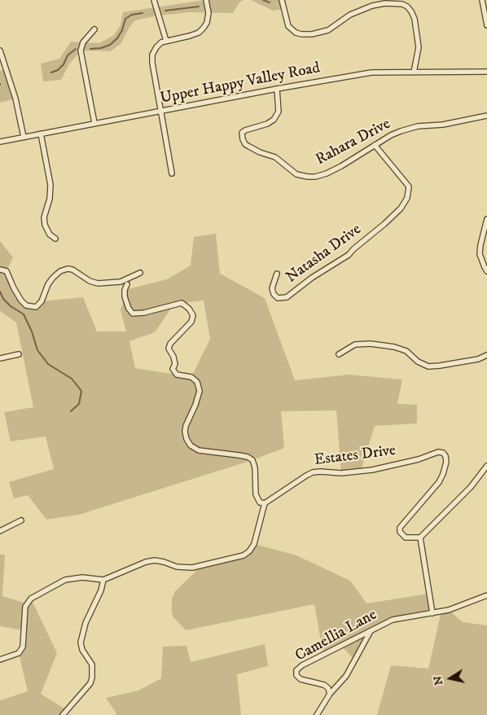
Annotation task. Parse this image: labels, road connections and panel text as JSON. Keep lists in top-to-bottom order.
{
  "streets": {
    "street": [
      "Upper Happy Valley Road",
      "Rahara Drive",
      "Natasha Drive",
      "Estates Drive",
      "Camellia Lane"
    ]
  },
  "crossings": [
    ["Upper Happy Valley Road", "Rahara Drive"],
    ["Rahara Drive", "Natasha Drive"]
  ],
  "north": "left"
}
